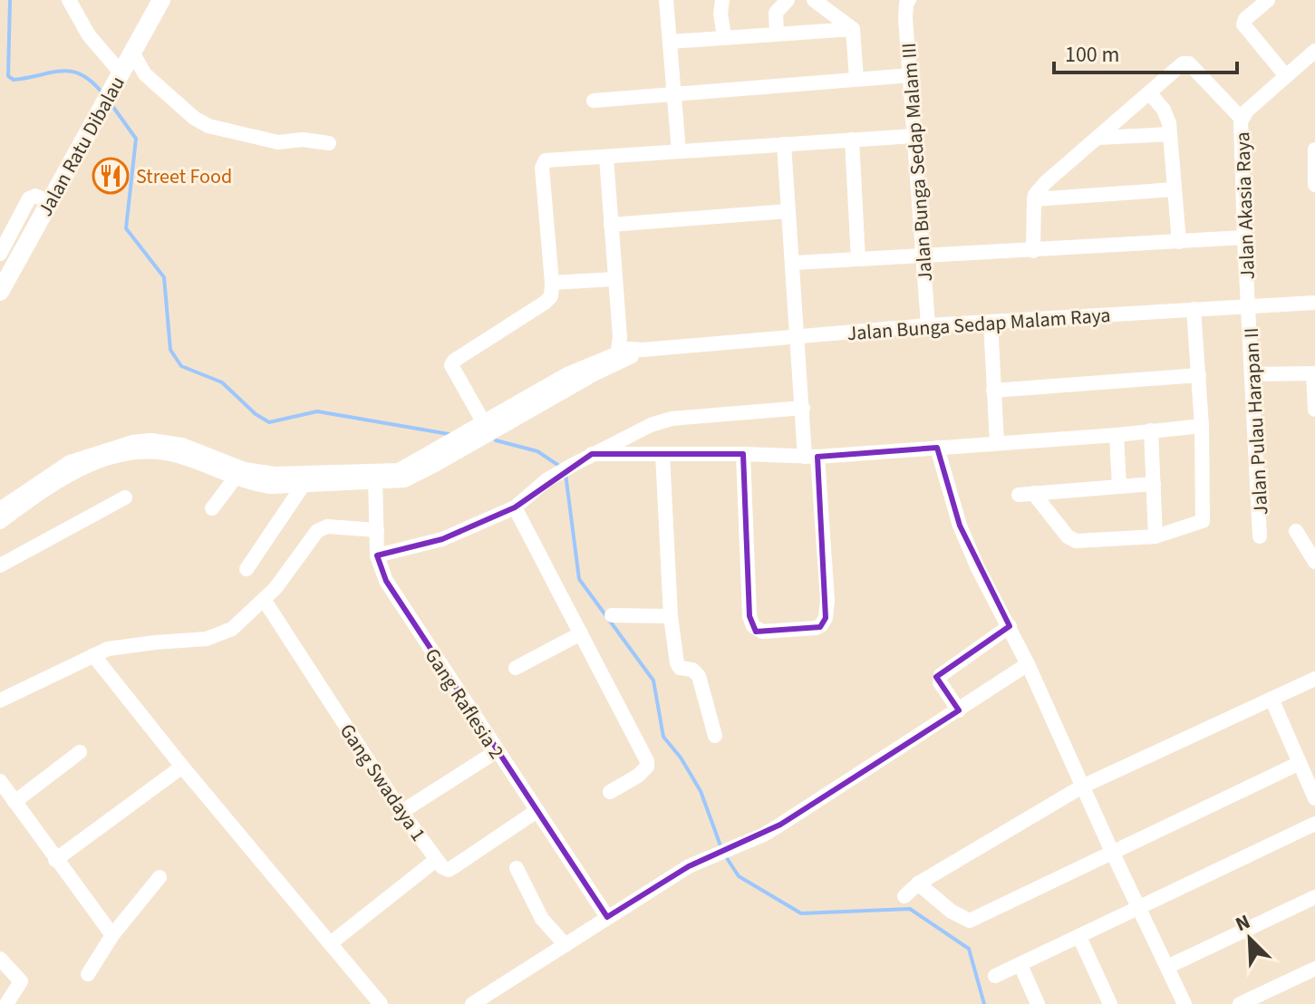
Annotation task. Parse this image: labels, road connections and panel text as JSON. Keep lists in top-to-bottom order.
{
  "streets": {
    "main road": ["Jalan Ratu Dibalau"],
    "street": [
      "Jalan Bunga Sedap Malam III",
      "Jalan Akasia Raya",
      "Jalan Bunga Sedap Malam Raya",
      "Jalan Pulau Harapan II",
      "Gang Raflesia 2",
      "Gang Swadaya 1"
    ]
  },
  "crossings": [
    ["Jalan Bunga Sedap Malam III", "Jalan Bunga Sedap Malam Raya"],
    ["Jalan Akasia Raya", "Jalan Bunga Sedap Malam Raya"],
    ["Jalan Akasia Raya", "Jalan Pulau Harapan II"],
    ["Jalan Bunga Sedap Malam Raya", "Jalan Pulau Harapan II"],
    ["Jalan Bunga Sedap Malam Raya", "Gang Raflesia 2"],
    ["Gang Raflesia 2", "Gang Swadaya 1"]
  ],
  "places": {
    "restaurant": ["Street Food"]
  },
  "scale_bar": "100 m",
  "north": "top left"
}
